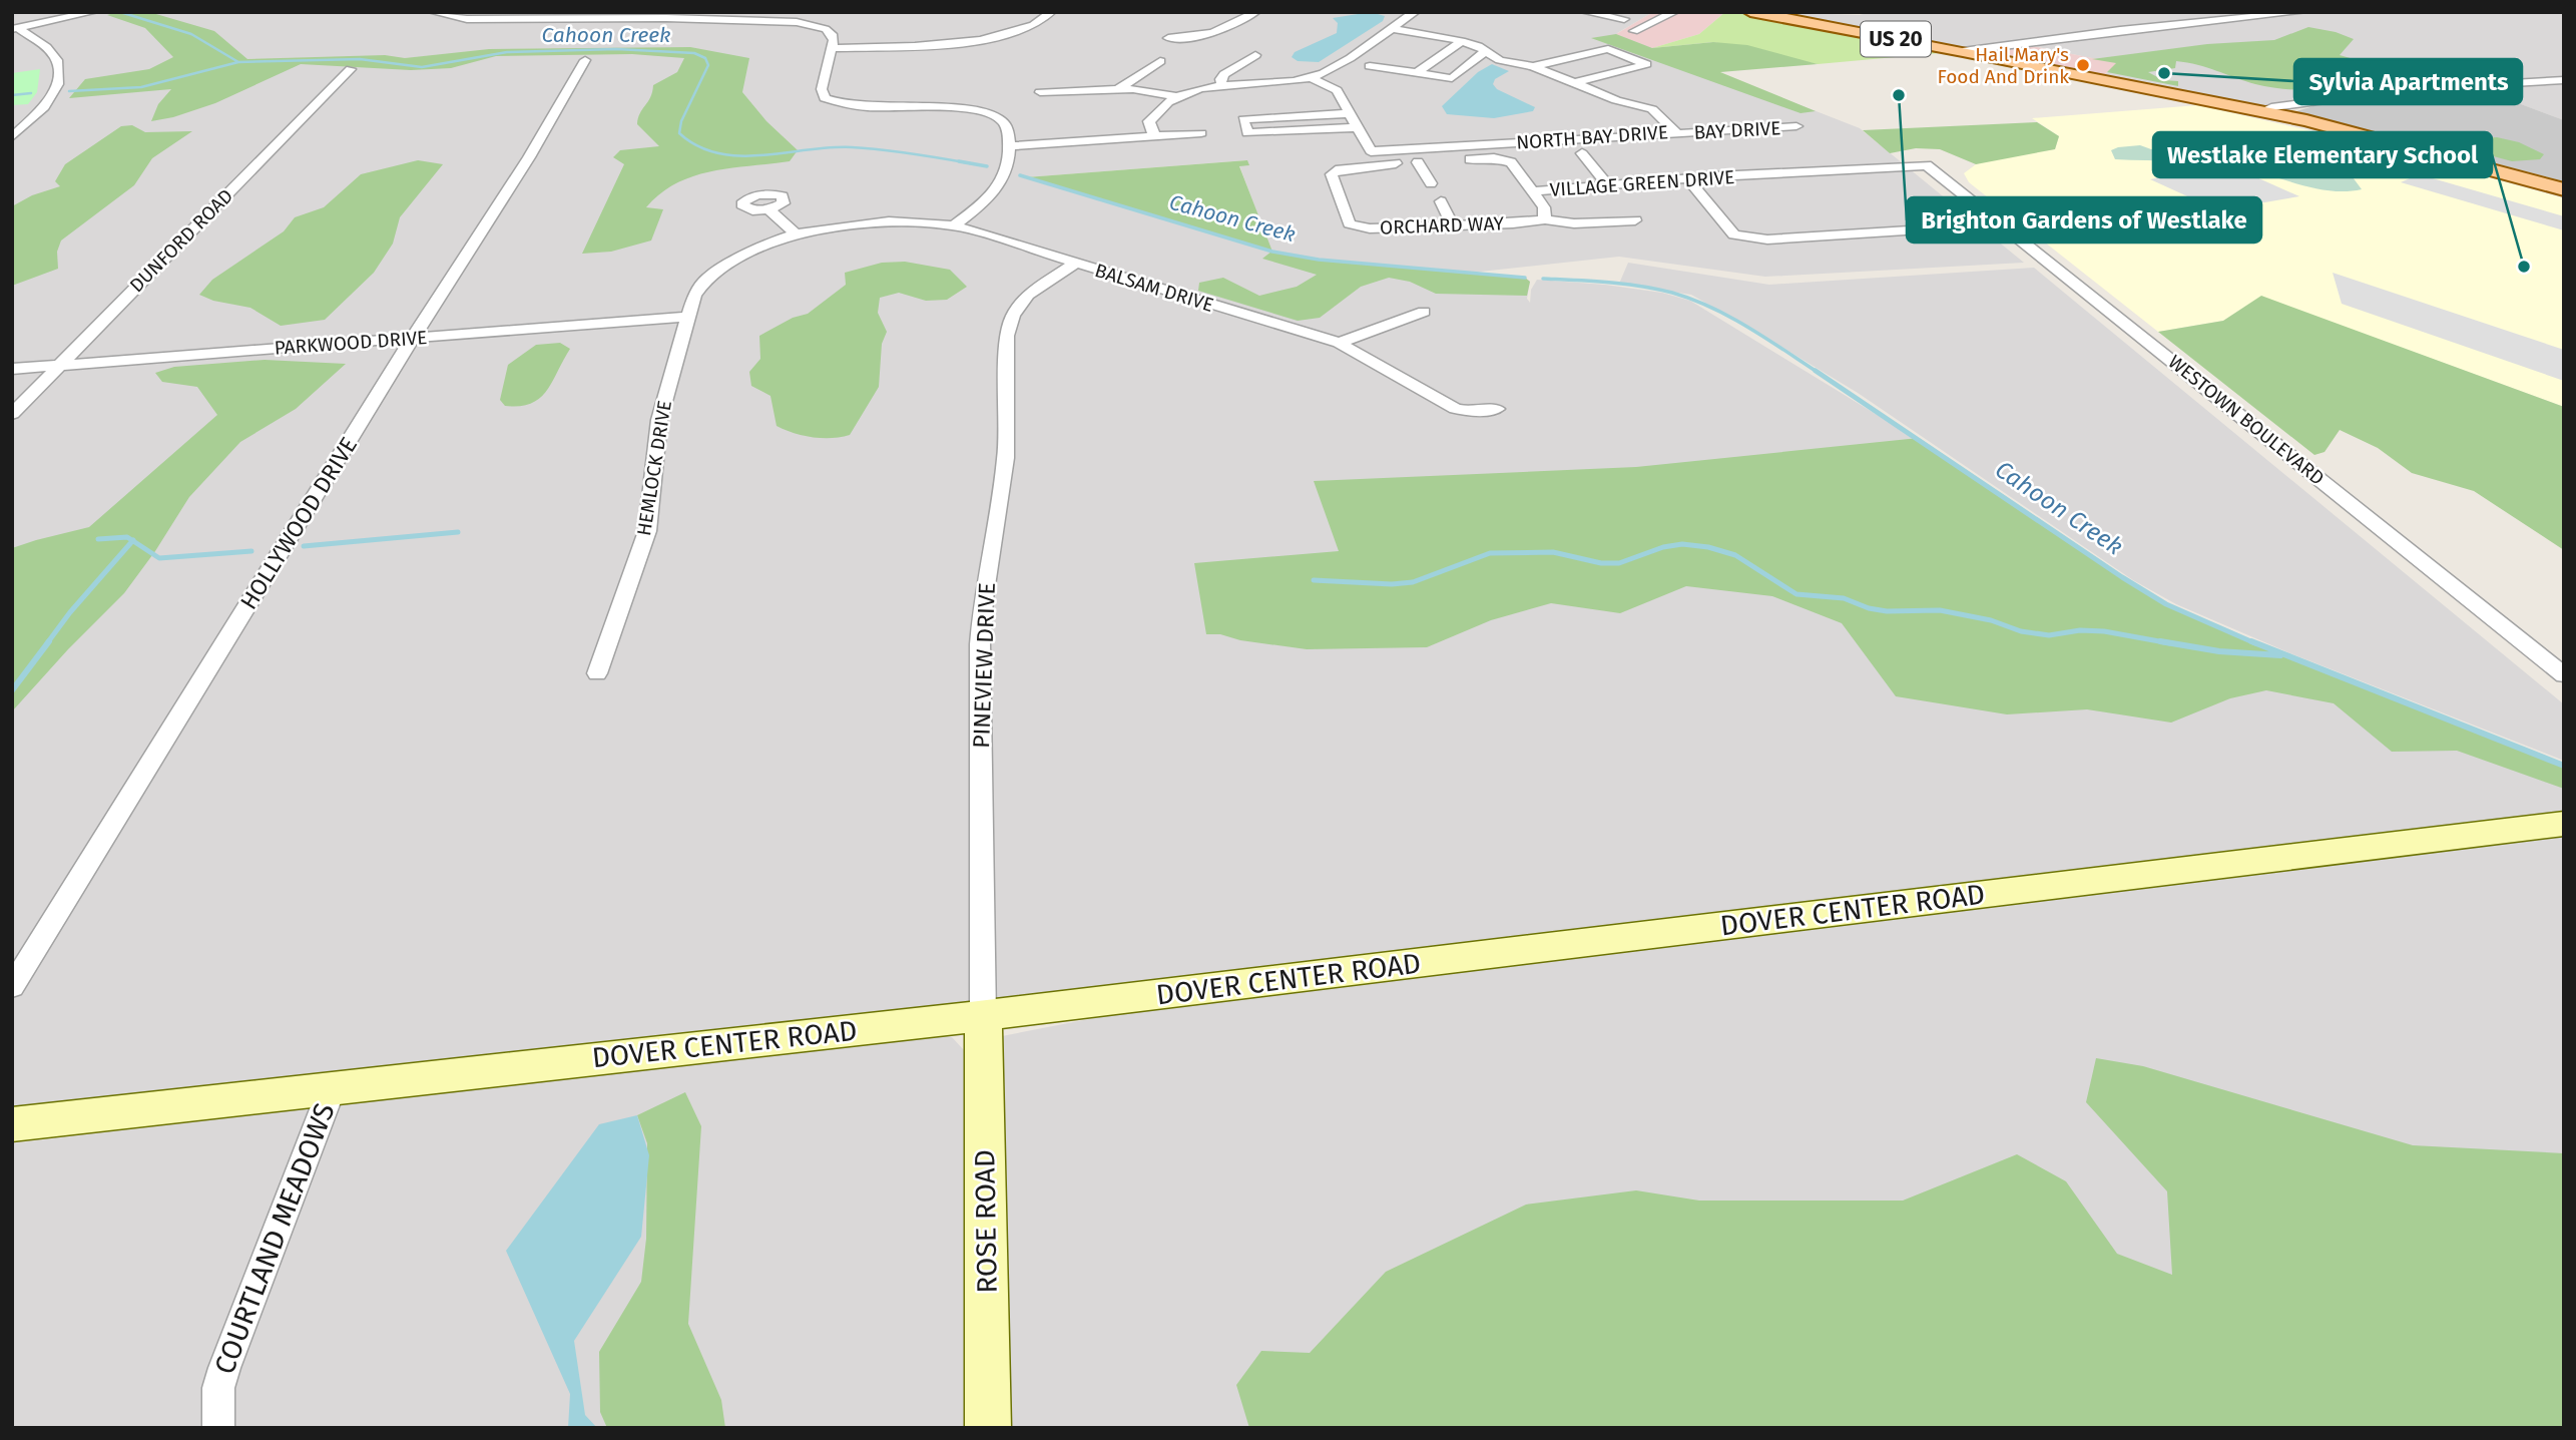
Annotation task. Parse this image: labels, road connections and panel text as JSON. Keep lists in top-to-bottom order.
{
  "streets": {
    "main road": ["US 20"],
    "street": [
      "BAY DRIVE",
      "NORTH BAY DRIVE",
      "VILLAGE GREEN DRIVE",
      "ORCHARD WAY",
      "DUNFORD ROAD",
      "BALSAM DRIVE",
      "PARKWOOD DRIVE",
      "WESTOWN BOULEVARD",
      "HEMLOCK DRIVE",
      "HOLLYWOOD DRIVE",
      "PINEVIEW DRIVE",
      "DOVER CENTER ROAD",
      "ROSE ROAD",
      "COURTLAND MEADOWS"
    ]
  },
  "crossings": [
    ["BAY DRIVE", "NORTH BAY DRIVE"],
    ["VILLAGE GREEN DRIVE", "WESTOWN BOULEVARD"],
    ["DUNFORD ROAD", "PARKWOOD DRIVE"],
    ["BALSAM DRIVE", "HEMLOCK DRIVE"],
    ["BALSAM DRIVE", "PINEVIEW DRIVE"],
    ["PARKWOOD DRIVE", "HEMLOCK DRIVE"],
    ["PARKWOOD DRIVE", "HOLLYWOOD DRIVE"],
    ["PINEVIEW DRIVE", "DOVER CENTER ROAD"],
    ["PINEVIEW DRIVE", "ROSE ROAD"],
    ["DOVER CENTER ROAD", "ROSE ROAD"],
    ["DOVER CENTER ROAD", "COURTLAND MEADOWS"]
  ],
  "water": ["Cahoon Creek"],
  "places": [
    "Hail Mary's Food And Drink",
    "Sylvia Apartments",
    "Brighton Gardens of Westlake",
    "Westlake Elementary School"
  ]
}
